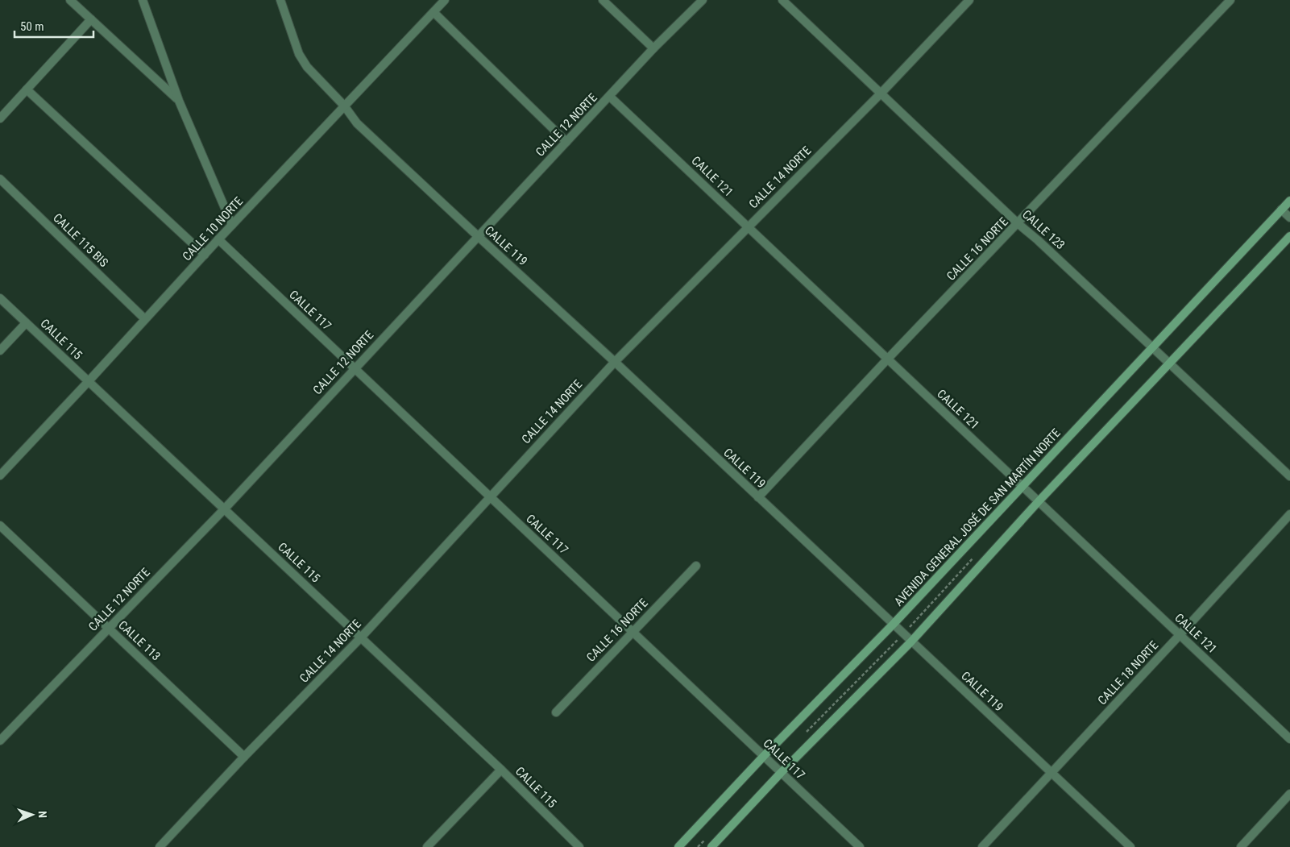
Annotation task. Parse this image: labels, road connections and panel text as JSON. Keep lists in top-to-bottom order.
{
  "streets": {
    "main road": ["AVENIDA GENERAL JOSÉ DE SAN MARTÍN NORTE"],
    "street": [
      "CALLE 12 NORTE",
      "CALLE 121",
      "CALLE 14 NORTE",
      "CALLE 10 NORTE",
      "CALLE 123",
      "CALLE 115 BIS",
      "CALLE 119",
      "CALLE 16 NORTE",
      "CALLE 117",
      "CALLE 115",
      "CALLE 113",
      "CALLE 18 NORTE"
    ]
  },
  "crossings": [
    ["CALLE 12 NORTE", "CALLE 121"],
    ["CALLE 12 NORTE", "CALLE 119"],
    ["CALLE 12 NORTE", "CALLE 117"],
    ["CALLE 12 NORTE", "CALLE 115"],
    ["CALLE 12 NORTE", "CALLE 113"],
    ["CALLE 121", "CALLE 14 NORTE"],
    ["CALLE 121", "CALLE 16 NORTE"],
    ["CALLE 121", "AVENIDA GENERAL JOSÉ DE SAN MARTÍN NORTE"],
    ["CALLE 121", "CALLE 18 NORTE"],
    ["CALLE 14 NORTE", "CALLE 123"],
    ["CALLE 14 NORTE", "CALLE 119"],
    ["CALLE 14 NORTE", "CALLE 117"],
    ["CALLE 14 NORTE", "CALLE 115"],
    ["CALLE 14 NORTE", "CALLE 113"],
    ["CALLE 10 NORTE", "CALLE 115 BIS"],
    ["CALLE 10 NORTE", "CALLE 119"],
    ["CALLE 10 NORTE", "CALLE 117"],
    ["CALLE 10 NORTE", "CALLE 115"],
    ["CALLE 123", "CALLE 16 NORTE"],
    ["CALLE 123", "AVENIDA GENERAL JOSÉ DE SAN MARTÍN NORTE"],
    ["CALLE 119", "CALLE 16 NORTE"],
    ["CALLE 119", "AVENIDA GENERAL JOSÉ DE SAN MARTÍN NORTE"],
    ["CALLE 119", "CALLE 18 NORTE"],
    ["CALLE 16 NORTE", "CALLE 117"],
    ["CALLE 117", "AVENIDA GENERAL JOSÉ DE SAN MARTÍN NORTE"]
  ],
  "scale_bar": "50 m",
  "north": "right"
}
